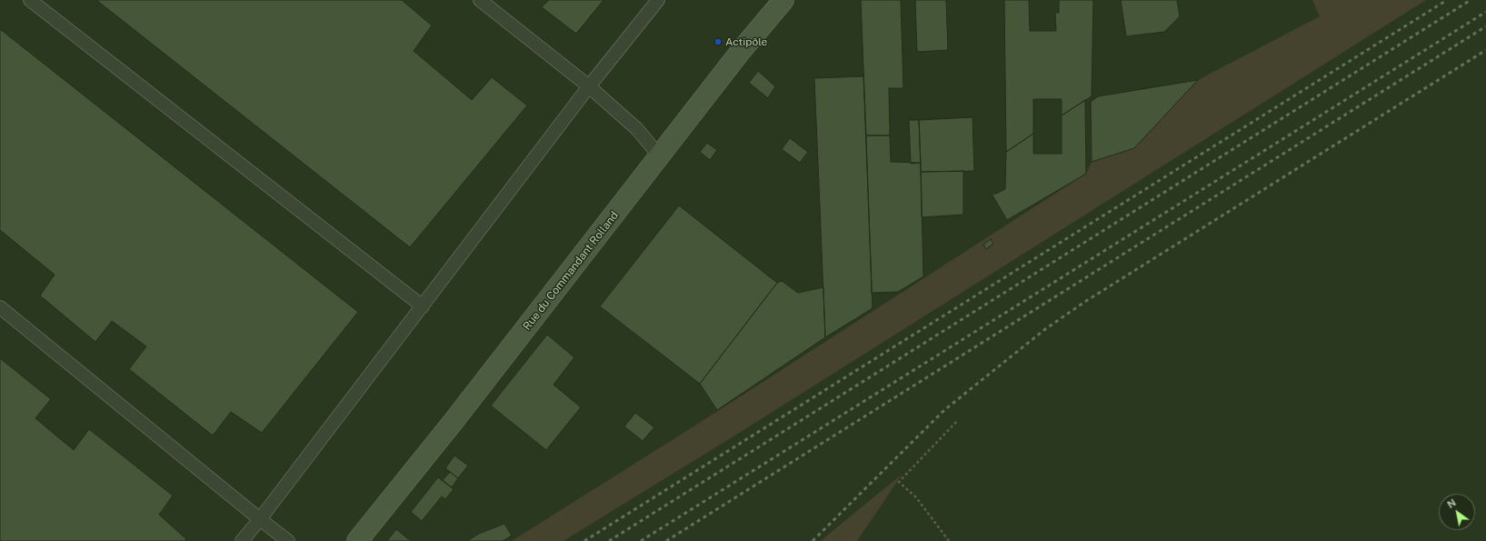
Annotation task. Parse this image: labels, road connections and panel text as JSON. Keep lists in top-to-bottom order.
{
  "streets": {
    "street": ["Rue du Commandant Rolland"]
  },
  "places": ["Actipôle"],
  "north": "top left"
}
